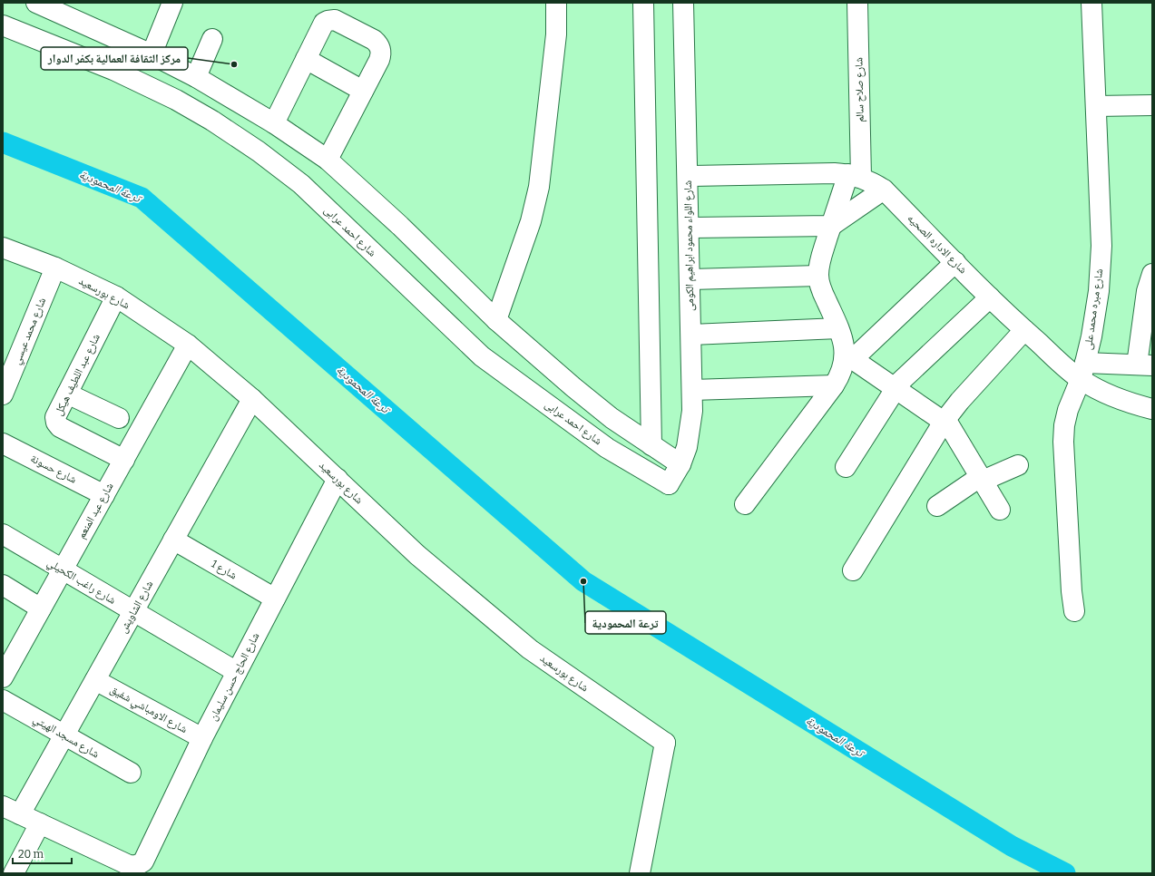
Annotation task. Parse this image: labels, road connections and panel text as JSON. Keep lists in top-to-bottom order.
{
  "streets": {
    "street": [
      "شارع صلاح سالم",
      "شارع احمد عرابى",
      "شارع الاداره الصحيه",
      "شارع اللواء محمود ابراهيم الكومى",
      "شارع بورسعيد",
      "شارع مبره محمد على",
      "شارع محمد عيسي",
      "شارع عبد اللطيف هيكل",
      "شارع حسونة",
      "شارع عبد المنعم",
      "شارع 1",
      "شارع راغب الكحيلي",
      "شارع الشاويش",
      "شارع الحاج حسن سليمان",
      "شارع الاومباشي شفيق",
      "شارع مسجد الهيتي"
    ]
  },
  "crossings": [
    ["شارع صلاح سالم", "شارع الاداره الصحيه"],
    ["شارع احمد عرابى", "شارع اللواء محمود ابراهيم الكومى"],
    ["شارع الاداره الصحيه", "شارع اللواء محمود ابراهيم الكومى"],
    ["شارع الاداره الصحيه", "شارع مبره محمد على"],
    ["شارع بورسعيد", "شارع محمد عيسي"],
    ["شارع بورسعيد", "شارع عبد اللطيف هيكل"],
    ["شارع بورسعيد", "شارع عبد المنعم"],
    ["شارع بورسعيد", "شارع الشاويش"],
    ["شارع بورسعيد", "شارع الحاج حسن سليمان"],
    ["شارع عبد اللطيف هيكل", "شارع عبد المنعم"],
    ["شارع حسونة", "شارع عبد المنعم"],
    ["شارع عبد المنعم", "شارع راغب الكحيلي"],
    ["شارع 1", "شارع الشاويش"],
    ["شارع 1", "شارع الحاج حسن سليمان"],
    ["شارع راغب الكحيلي", "شارع الشاويش"],
    ["شارع راغب الكحيلي", "شارع الحاج حسن سليمان"],
    ["شارع الشاويش", "شارع الاومباشي شفيق"],
    ["شارع الشاويش", "شارع مسجد الهيتي"],
    ["شارع الحاج حسن سليمان", "شارع الاومباشي شفيق"]
  ],
  "water": ["ترعة المحمودية"],
  "places": ["مركز الثقافة العمالية بكفر الدوار", "ترعة المحمودية"],
  "scale_bar": "20 m"
}
